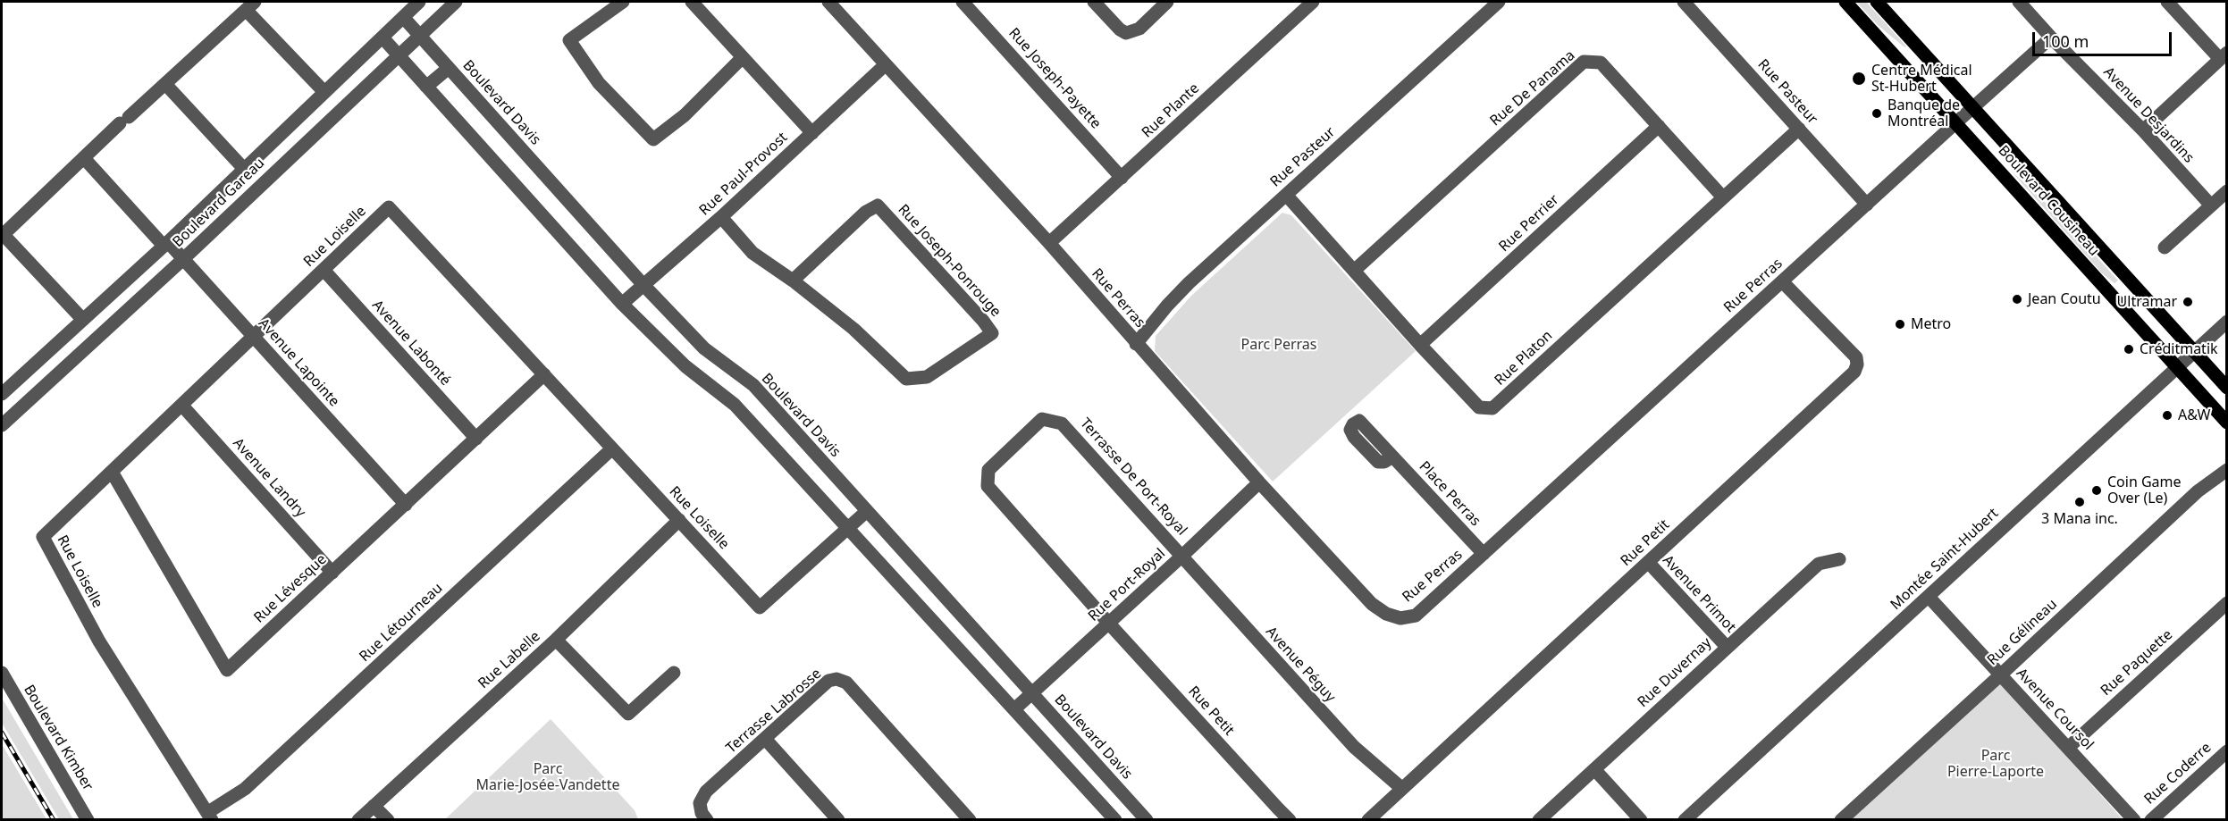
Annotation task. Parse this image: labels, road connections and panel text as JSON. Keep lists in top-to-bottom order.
{
  "streets": {
    "main road": ["Boulevard Cousineau"],
    "street": [
      "Rue Joseph-Payette",
      "Rue De Panama",
      "Rue Pasteur",
      "Boulevard Davis",
      "Rue Plante",
      "Avenue Desjardins",
      "Rue Paul-Provost",
      "Boulevard Gareau",
      "Rue Perrier",
      "Rue Loiselle",
      "Rue Joseph-Ponrouge",
      "Rue Perras",
      "Avenue Labonté",
      "Rue Platon",
      "Avenue Lapointe",
      "Terrasse De Port-Royal",
      "Avenue Landry",
      "Place Perras",
      "Rue Petit",
      "Montée Saint-Hubert",
      "Rue Port-Royal",
      "Rue Lévesque",
      "Avenue Primot",
      "Rue Létourneau",
      "Rue Gélineau",
      "Rue Labelle",
      "Rue Paquette",
      "Avenue Péguy",
      "Rue Duvernay",
      "Avenue Coursol",
      "Terrasse Labrosse",
      "Boulevard Kimber",
      "Rue Coderre"
    ]
  },
  "crossings": [
    ["Rue Joseph-Payette", "Rue Plante"],
    ["Rue De Panama", "Rue Perrier"],
    ["Rue De Panama", "Rue Platon"],
    ["Rue Pasteur", "Rue Perras"],
    ["Rue Pasteur", "Rue Platon"],
    ["Boulevard Davis", "Rue Paul-Provost"],
    ["Boulevard Davis", "Boulevard Gareau"],
    ["Boulevard Davis", "Rue Loiselle"],
    ["Boulevard Davis", "Rue Port-Royal"],
    ["Rue Plante", "Rue Perras"],
    ["Avenue Desjardins", "Rue Perras"],
    ["Rue Paul-Provost", "Rue Joseph-Ponrouge"],
    ["Rue Paul-Provost", "Rue Perras"],
    ["Boulevard Cousineau", "Rue Perras"],
    ["Boulevard Cousineau", "Montée Saint-Hubert"],
    ["Boulevard Gareau", "Avenue Lapointe"],
    ["Rue Perrier", "Rue Platon"],
    ["Rue Loiselle", "Avenue Labonté"],
    ["Rue Loiselle", "Avenue Lapointe"],
    ["Rue Loiselle", "Avenue Landry"],
    ["Rue Loiselle", "Rue Lévesque"],
    ["Rue Loiselle", "Rue Létourneau"],
    ["Rue Loiselle", "Rue Labelle"],
    ["Rue Perras", "Place Perras"],
    ["Rue Perras", "Rue Petit"],
    ["Rue Perras", "Rue Port-Royal"],
    ["Avenue Labonté", "Rue Lévesque"],
    ["Avenue Lapointe", "Rue Lévesque"],
    ["Terrasse De Port-Royal", "Rue Petit"],
    ["Terrasse De Port-Royal", "Rue Port-Royal"],
    ["Terrasse De Port-Royal", "Avenue Péguy"],
    ["Avenue Landry", "Rue Lévesque"],
    ["Rue Petit", "Rue Port-Royal"],
    ["Rue Petit", "Avenue Primot"],
    ["Rue Petit", "Avenue Péguy"],
    ["Montée Saint-Hubert", "Avenue Coursol"],
    ["Rue Port-Royal", "Avenue Péguy"],
    ["Avenue Primot", "Rue Duvernay"],
    ["Rue Gélineau", "Avenue Coursol"],
    ["Rue Paquette", "Avenue Coursol"]
  ],
  "parks": ["Parc Perras", "Parc Pierre-Laporte", "Parc Marie-Josée-Vandette"],
  "places": [
    "Centre Médical St-Hubert",
    "Banque de Montréal",
    "Jean Coutu",
    "Ultramar",
    "Metro",
    "Créditmatik",
    "A&W",
    "Coin Game Over (Le)",
    "3 Mana inc."
  ],
  "scale_bar": "100 m"
}
